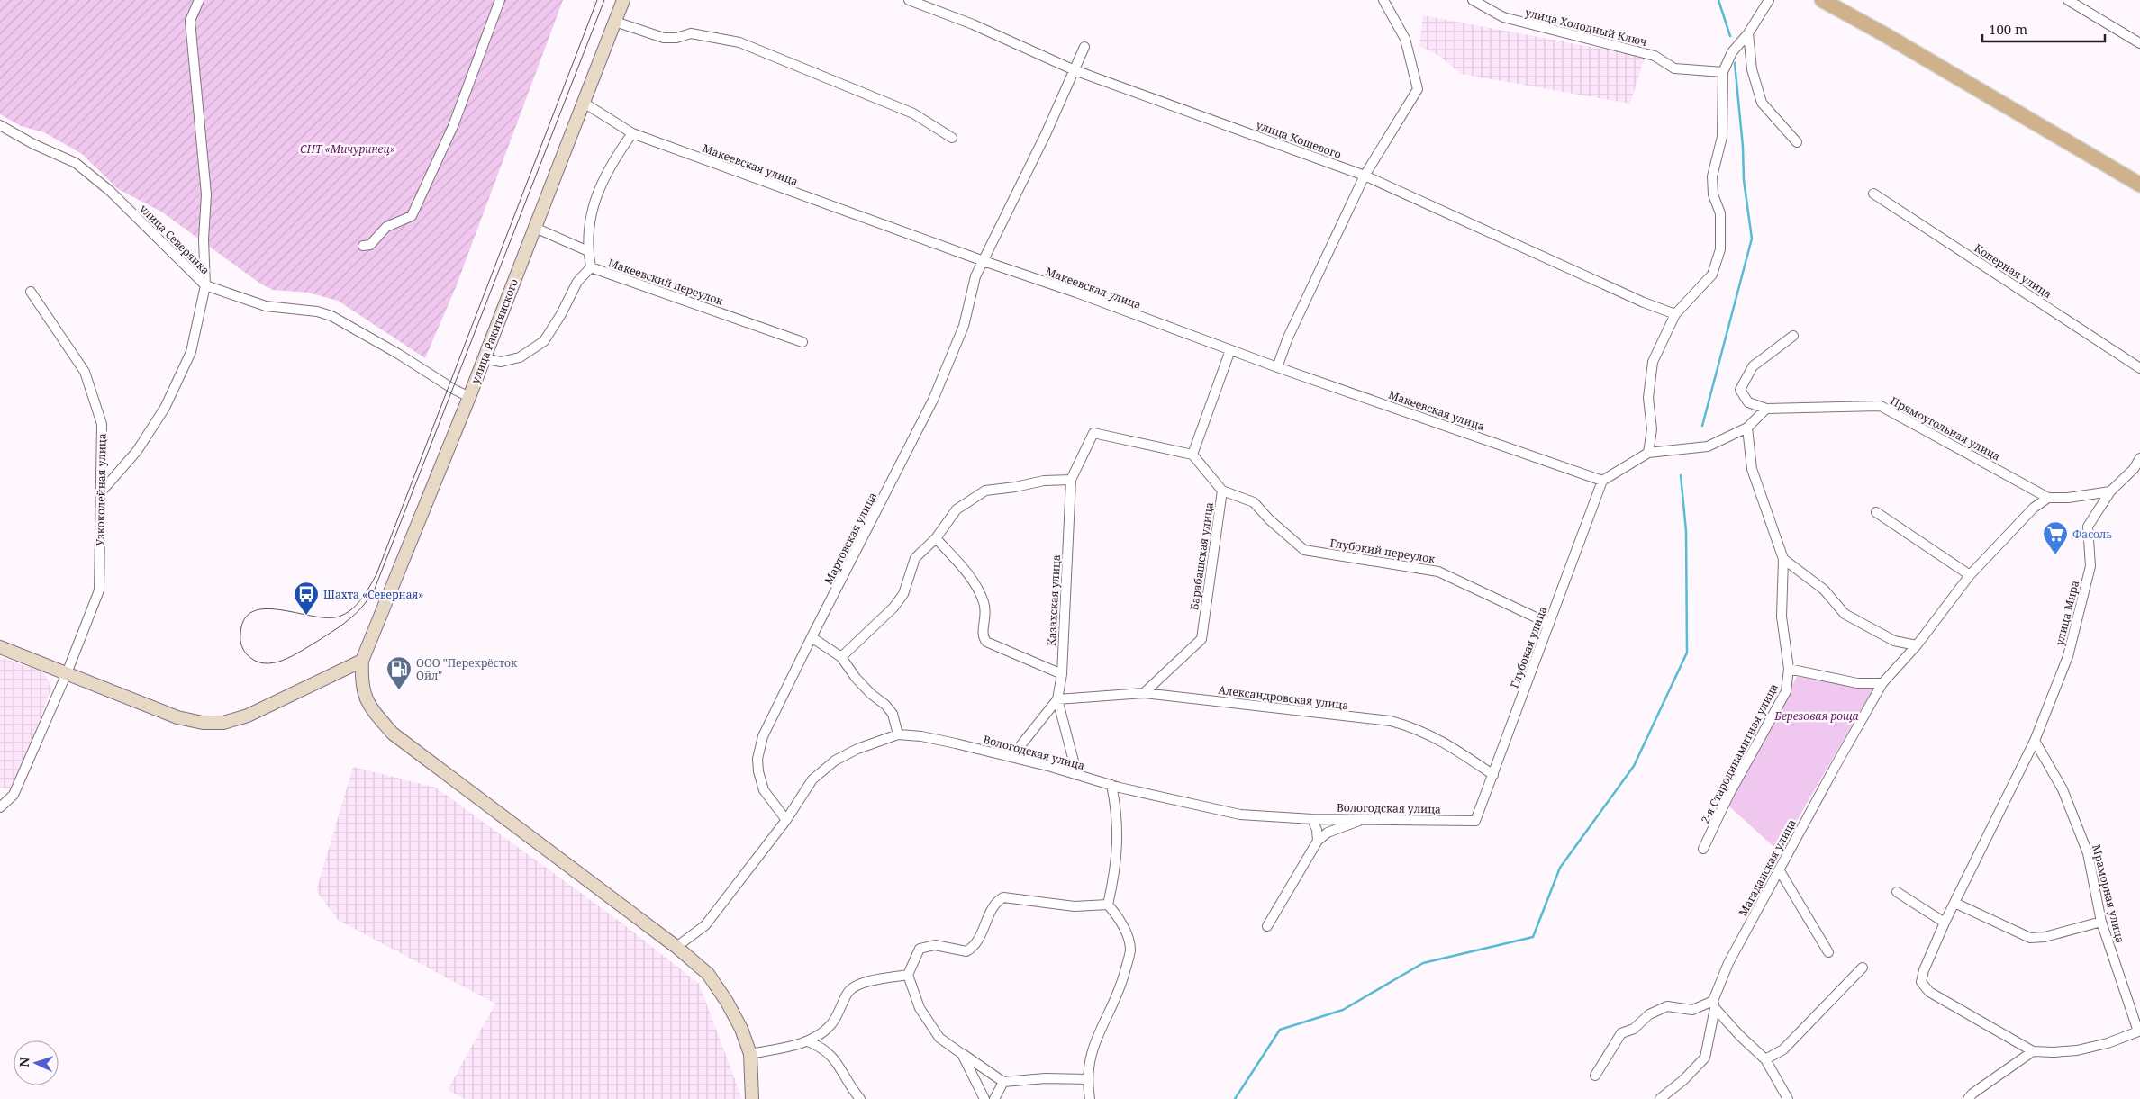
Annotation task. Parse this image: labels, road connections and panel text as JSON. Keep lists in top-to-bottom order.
{
  "streets": {
    "main road": ["улица Ракитянского"],
    "street": [
      "улица Холодный Ключ",
      "улица Кошевого",
      "Макеевская улица",
      "улица Северянка",
      "Коперная улица",
      "Макеевский переулок",
      "Прямоугольная улица",
      "Узкоколейная улица",
      "Мартовская улица",
      "Глубокий переулок",
      "Барабашская улица",
      "Казахская улица",
      "улица Мира",
      "Глубокая улица",
      "Александровская улица",
      "Вологодская улица",
      "2-я Стародинамитная улица",
      "Магаданская улица",
      "Мраморная улица"
    ]
  },
  "crossings": [
    ["улица Кошевого", "Мартовская улица"],
    ["Макеевская улица", "улица Ракитянского"],
    ["Макеевская улица", "Мартовская улица"],
    ["Макеевская улица", "Глубокая улица"],
    ["улица Северянка", "улица Ракитянского"],
    ["Макеевский переулок", "улица Ракитянского"],
    ["Мартовская улица", "Вологодская улица"],
    ["Глубокий переулок", "Барабашская улица"],
    ["Глубокий переулок", "Глубокая улица"],
    ["Барабашская улица", "Казахская улица"],
    ["Барабашская улица", "Александровская улица"],
    ["Казахская улица", "Александровская улица"],
    ["улица Мира", "Мраморная улица"],
    ["Глубокая улица", "Александровская улица"],
    ["Глубокая улица", "Вологодская улица"]
  ],
  "parks": ["СНТ «Мичуринец»", "Березовая роща"],
  "places": {
    "supermarket": ["Фасоль"],
    "bus stop": ["Шахта «Северная»"],
    "fuel station": ["ООО \"Перекрёсток Ойл\""]
  },
  "scale_bar": "100 m",
  "north": "left"
}
